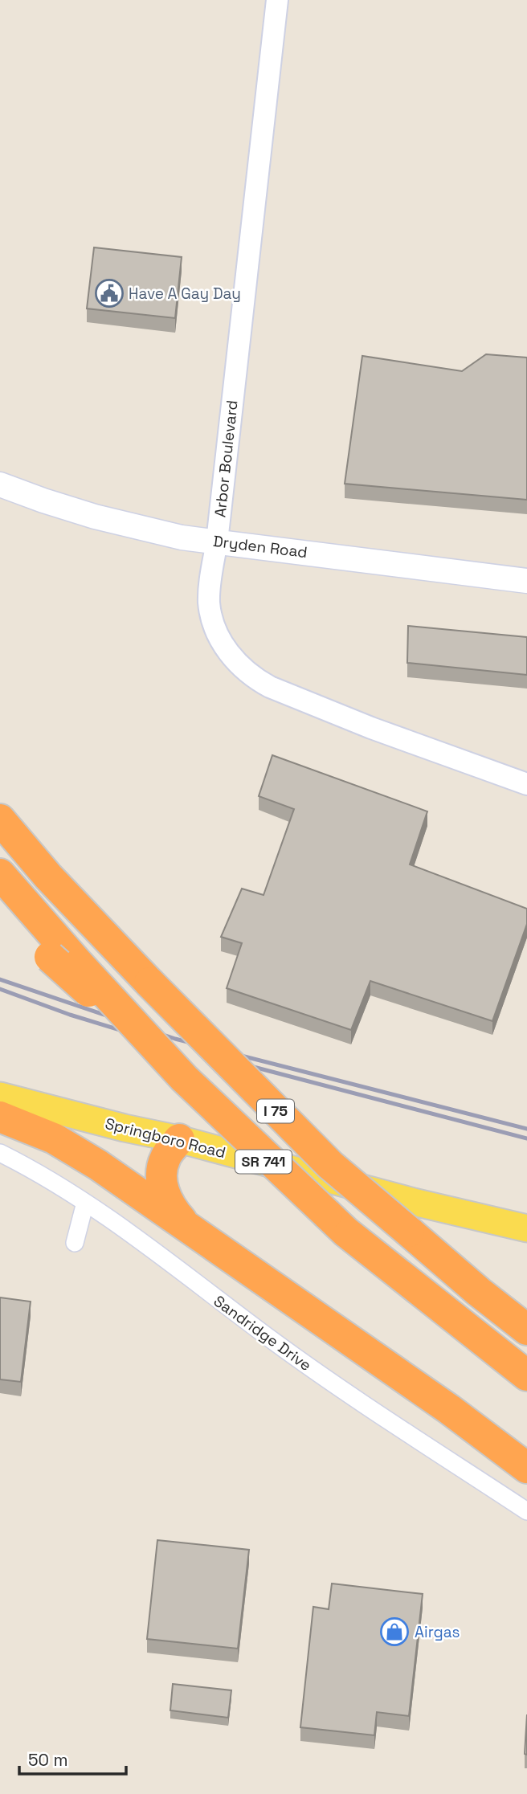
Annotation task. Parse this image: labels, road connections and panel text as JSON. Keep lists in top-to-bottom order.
{
  "streets": {
    "highway": ["I 75"],
    "main road": ["Dryden Road", "Springboro Road", "SR 741"],
    "street": ["Arbor Boulevard", "Sandridge Drive"]
  },
  "crossings": [
    ["Arbor Boulevard", "Dryden Road"]
  ],
  "places": {
    "public building": ["Have A Gay Day"],
    "shop": ["Airgas"]
  },
  "scale_bar": "50 m"
}
